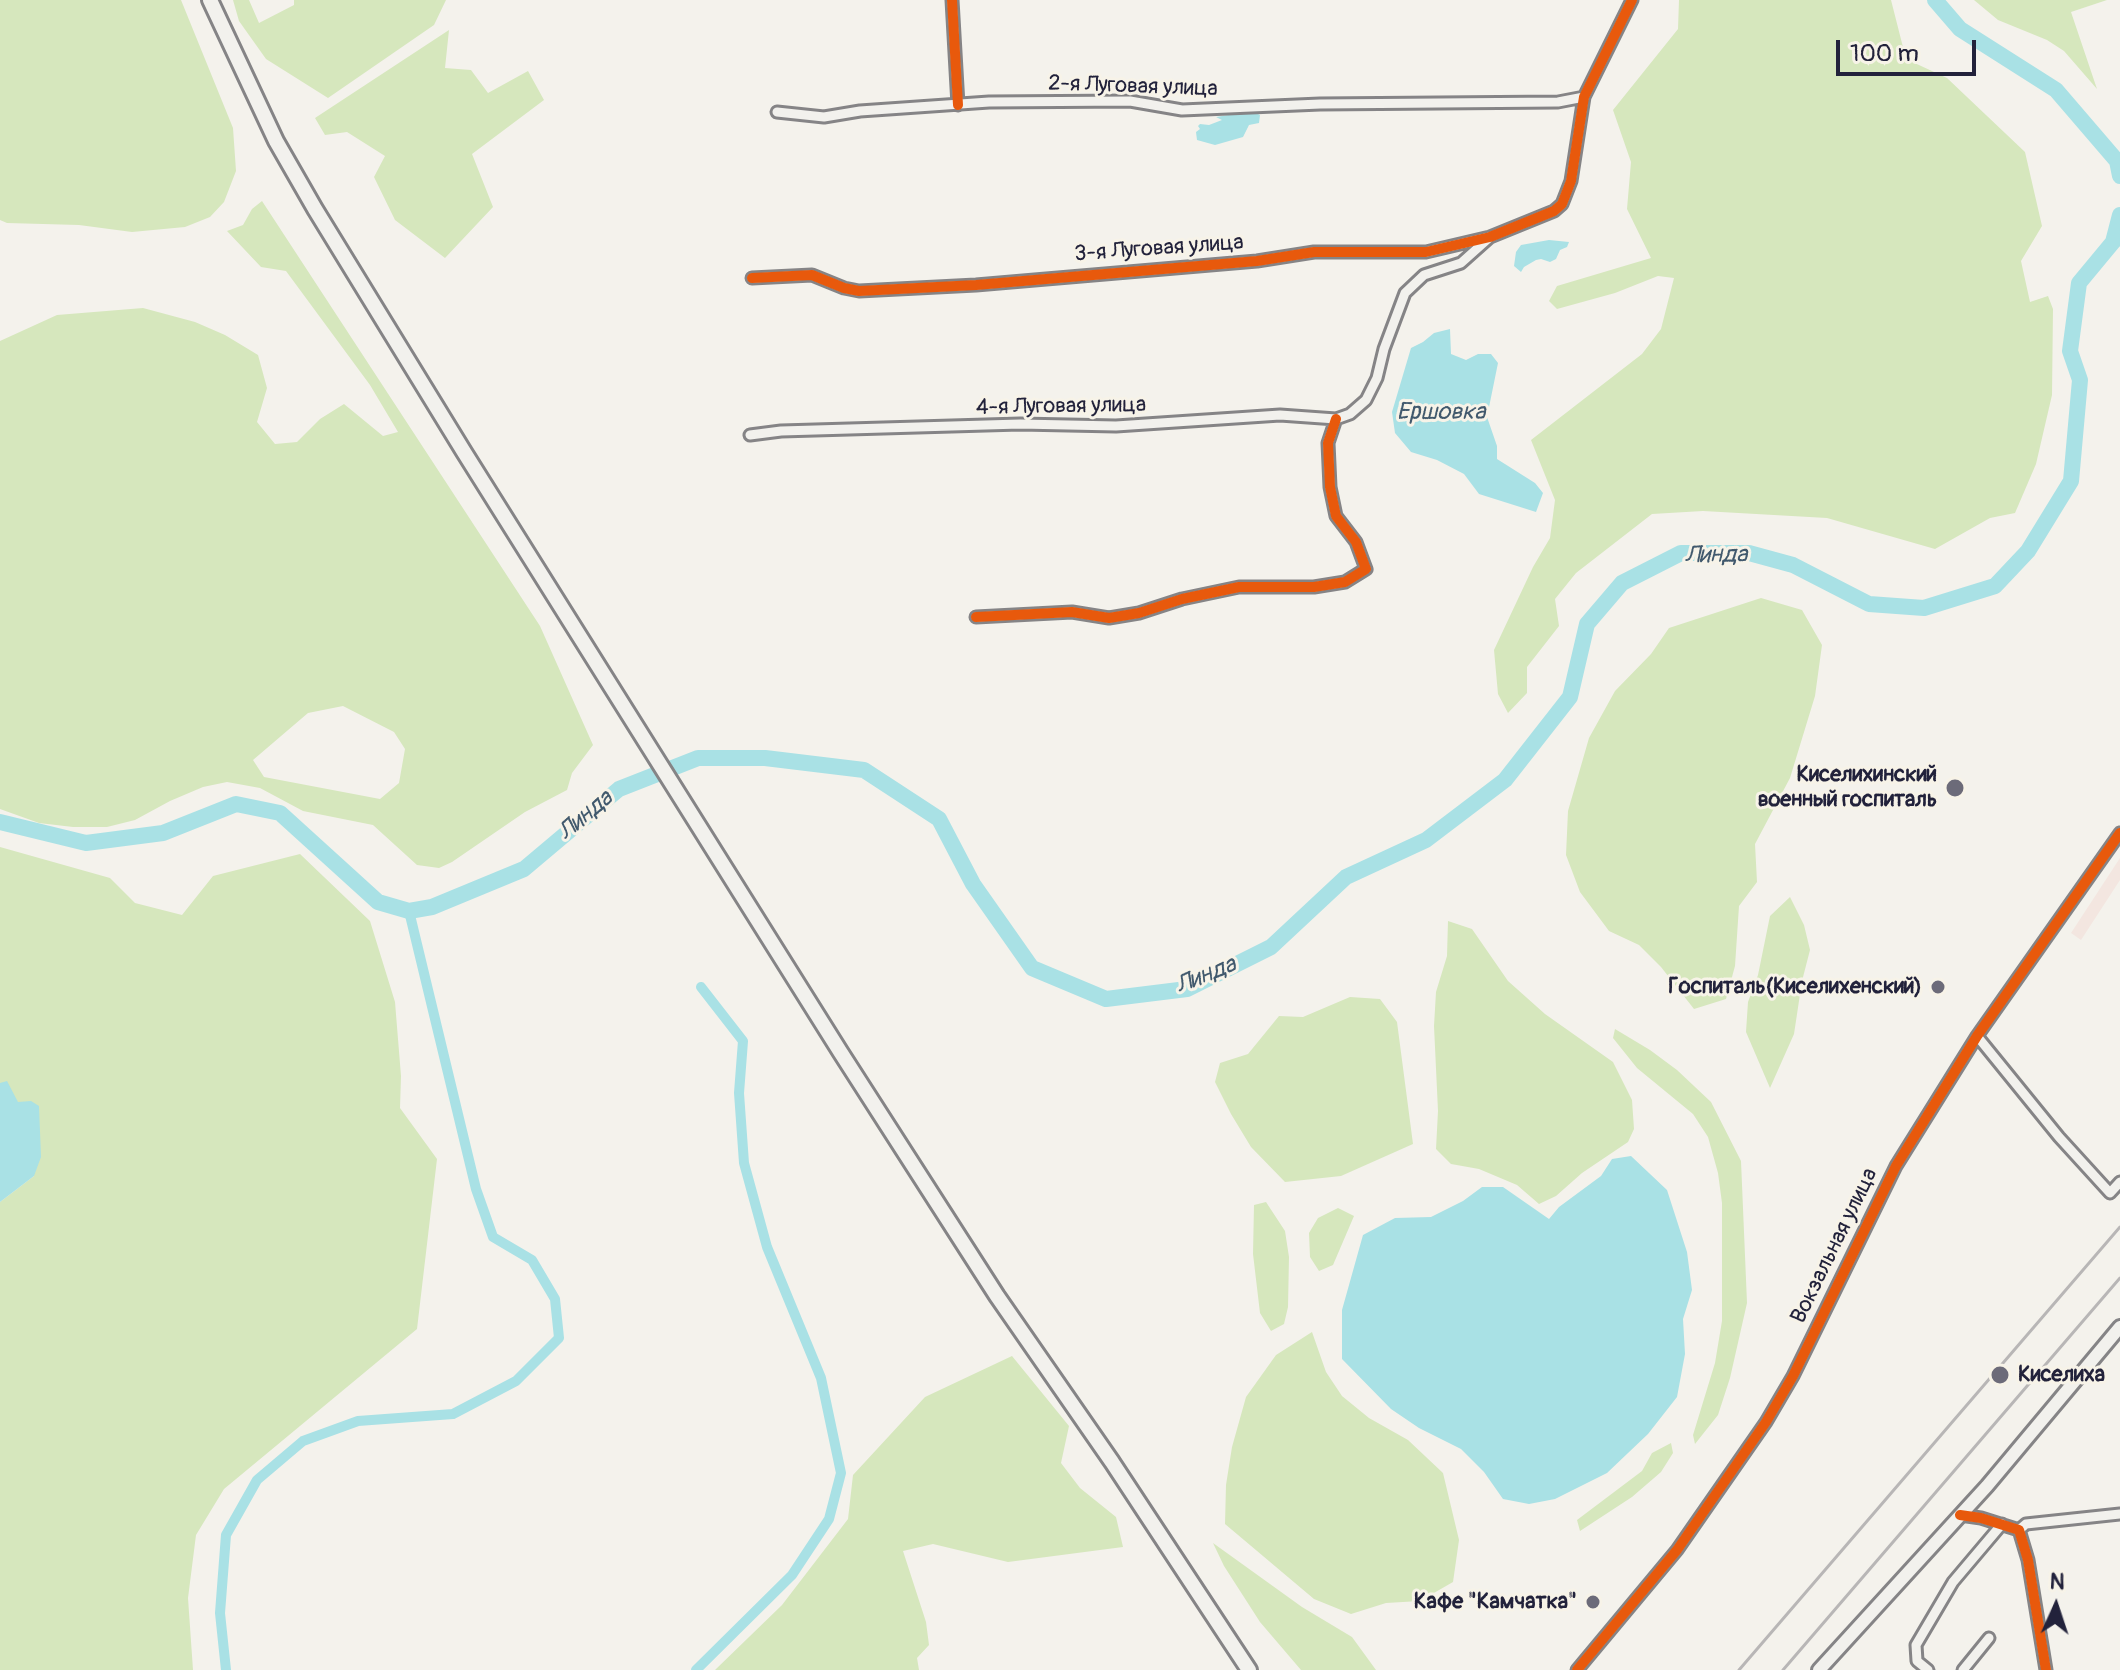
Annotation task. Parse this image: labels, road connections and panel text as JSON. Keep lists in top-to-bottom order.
{
  "streets": {
    "street": [
      "2-я Луговая улица",
      "3-я Луговая улица",
      "4-я Луговая улица",
      "Вокзальная улица"
    ]
  },
  "crossings": [
    ["2-я Луговая улица", "3-я Луговая улица"]
  ],
  "water": ["Ершовка", "Линда"],
  "places": [
    "Киселихинский военный госпиталь",
    "Госпиталь(Киселихенский)",
    "Киселиха",
    "Кафе \"Камчатка\""
  ],
  "scale_bar": "100 m",
  "north": "top"
}
